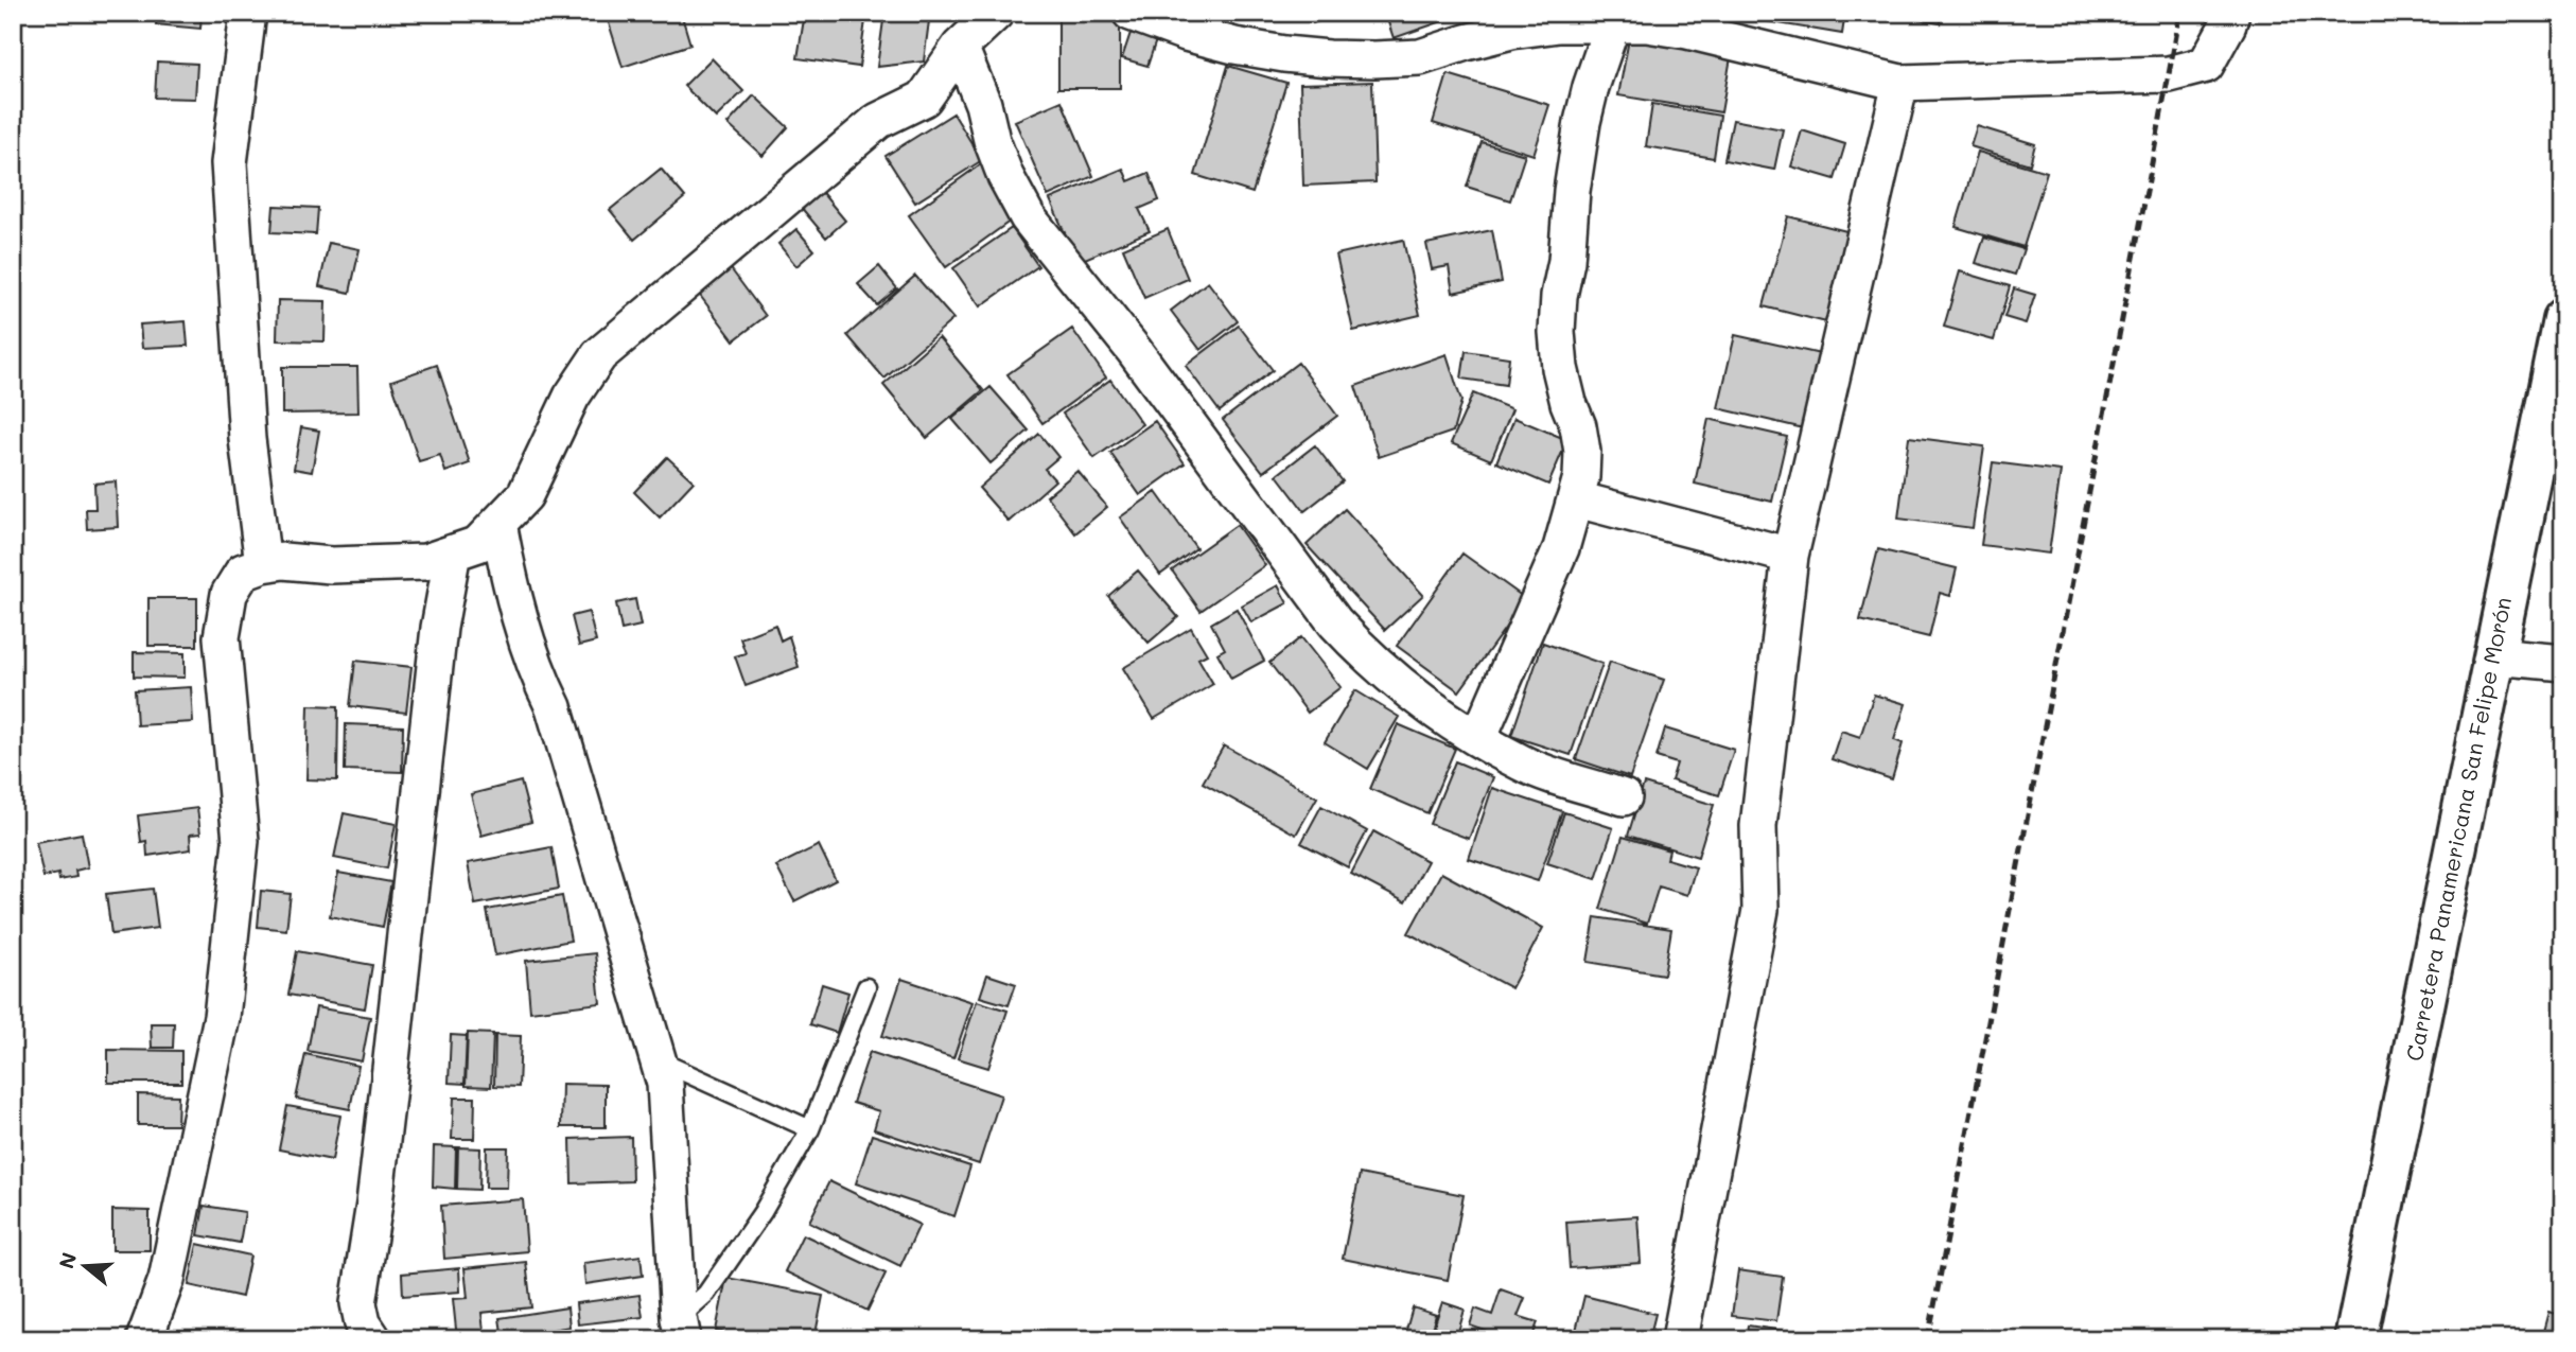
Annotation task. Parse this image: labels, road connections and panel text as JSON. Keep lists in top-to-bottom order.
{
  "streets": {
    "main road": ["Carretera Panamericana San Felipe Morón"]
  },
  "north": "left"
}
